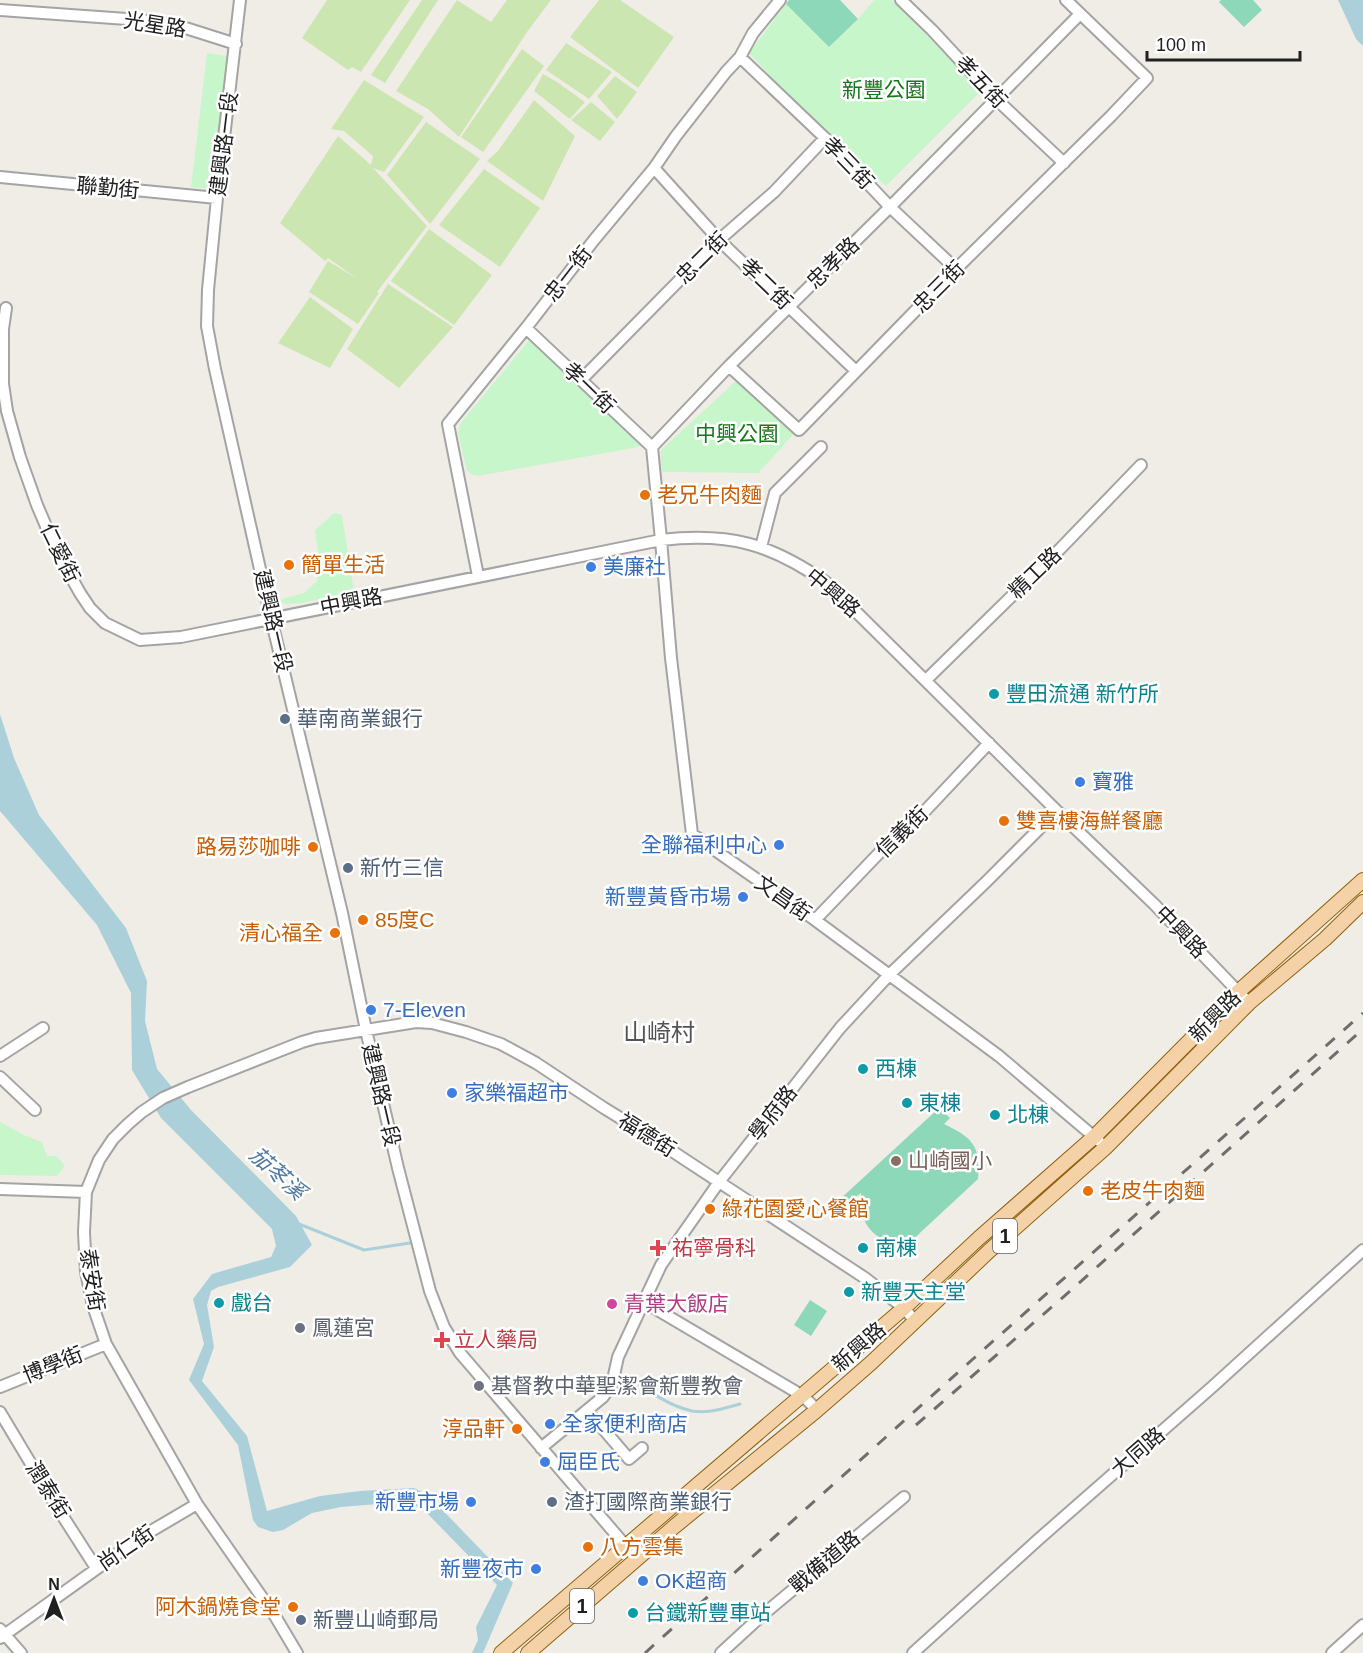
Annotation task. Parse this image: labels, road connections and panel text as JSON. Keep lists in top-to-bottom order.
{
  "streets": {
    "main road": ["新興路", "1"],
    "street": [
      "光星路",
      "孝五街",
      "建興路一段",
      "孝三街",
      "聯勤街",
      "忠二街",
      "忠孝路",
      "忠一街",
      "孝二街",
      "忠三街",
      "孝一街",
      "仁愛街",
      "精工路",
      "中興路",
      "信義街",
      "文昌街",
      "學府路",
      "福德街",
      "泰安街",
      "博學街",
      "大同路",
      "潤泰街",
      "尚仁街",
      "戰備道路"
    ]
  },
  "crossings": [
    ["光星路", "建興路一段"],
    ["孝五街", "忠孝路"],
    ["孝五街", "忠三街"],
    ["建興路一段", "聯勤街"],
    ["建興路一段", "仁愛街"],
    ["建興路一段", "中興路"],
    ["建興路一段", "新興路"],
    ["建興路一段", "學府路"],
    ["建興路一段", "福德街"],
    ["建興路一段", "泰安街"],
    ["孝三街", "忠二街"],
    ["孝三街", "忠孝路"],
    ["孝三街", "忠一街"],
    ["孝三街", "忠三街"],
    ["忠二街", "孝二街"],
    ["忠二街", "孝一街"],
    ["忠孝路", "孝二街"],
    ["忠孝路", "忠三街"],
    ["忠孝路", "孝一街"],
    ["忠一街", "孝二街"],
    ["忠一街", "孝一街"],
    ["忠一街", "中興路"],
    ["孝二街", "忠三街"],
    ["仁愛街", "中興路"],
    ["精工路", "中興路"],
    ["中興路", "信義街"],
    ["中興路", "文昌街"],
    ["中興路", "新興路"],
    ["中興路", "學府路"],
    ["信義街", "文昌街"],
    ["文昌街", "新興路"],
    ["文昌街", "學府路"],
    ["新興路", "福德街"],
    ["學府路", "福德街"],
    ["福德街", "泰安街"],
    ["泰安街", "博學街"],
    ["泰安街", "尚仁街"],
    ["潤泰街", "尚仁街"]
  ],
  "districts": ["山崎村"],
  "water": ["茄苳溪"],
  "parks": ["新豐公園", "中興公園"],
  "places": {
    "other": [
      "老兄牛肉麵",
      "簡單生活",
      "美廉社",
      "豐田流通 新竹所",
      "華南商業銀行",
      "寶雅",
      "雙喜樓海鮮餐廳",
      "全聯福利中心",
      "路易莎咖啡",
      "新竹三信",
      "新豐黃昏市場",
      "85度C",
      "清心福全",
      "7-Eleven",
      "西棟",
      "家樂福超市",
      "東棟",
      "北棟",
      "山崎國小",
      "老皮牛肉麵",
      "綠花園愛心餐館",
      "南棟",
      "新豐天主堂",
      "戲台",
      "青葉大飯店",
      "鳳蓮宮",
      "基督教中華聖潔會新豐教會",
      "全家便利商店",
      "淳品軒",
      "屈臣氏",
      "新豐市場",
      "渣打國際商業銀行",
      "八方雲集",
      "新豐夜市",
      "OK超商",
      "阿木鍋燒食堂",
      "台鐵新豐車站",
      "新豐山崎郵局"
    ],
    "health": ["祐寧骨科", "立人藥局"]
  },
  "scale_bar": "100 m",
  "north": "top"
}
